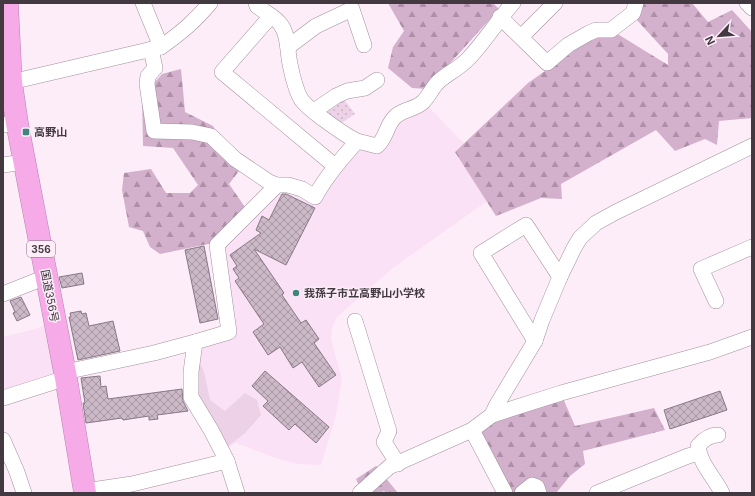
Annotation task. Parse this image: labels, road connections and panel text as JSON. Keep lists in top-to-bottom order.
{
  "streets": {
    "highway": ["356", "国道356号"]
  },
  "places": {
    "transit": ["高野山"],
    "other": ["我孫子市立高野山小学校"]
  },
  "north": "bottom left"
}
